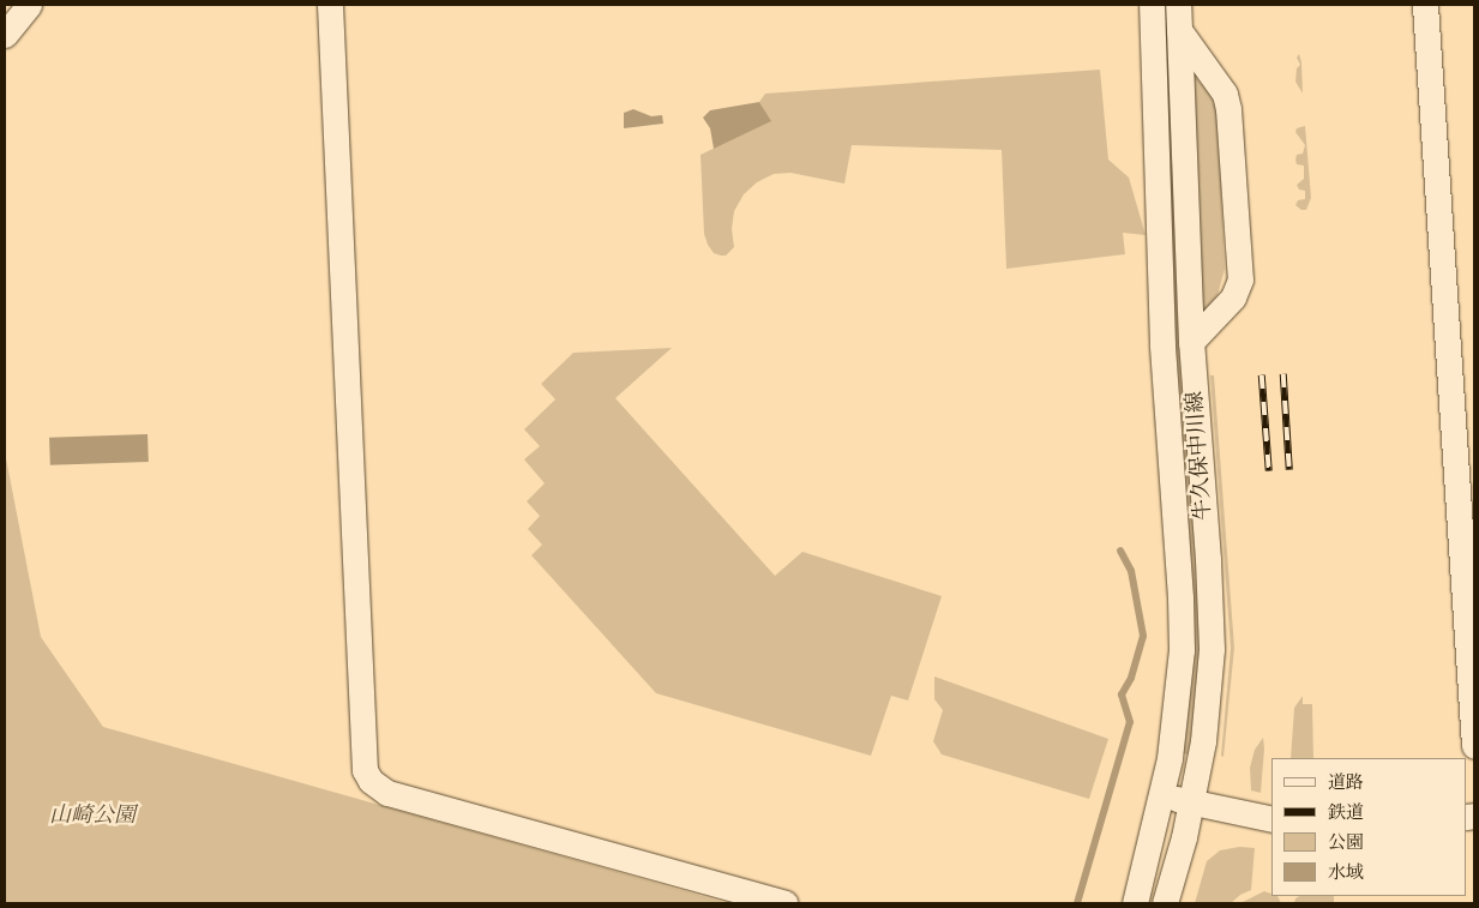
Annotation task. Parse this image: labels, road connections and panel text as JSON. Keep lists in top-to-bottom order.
{
  "streets": {
    "street": ["牛久保中川線"]
  },
  "parks": ["山崎公園"],
  "legend": [
    "道路",
    "鉄道",
    "公園",
    "水域"
  ]
}
